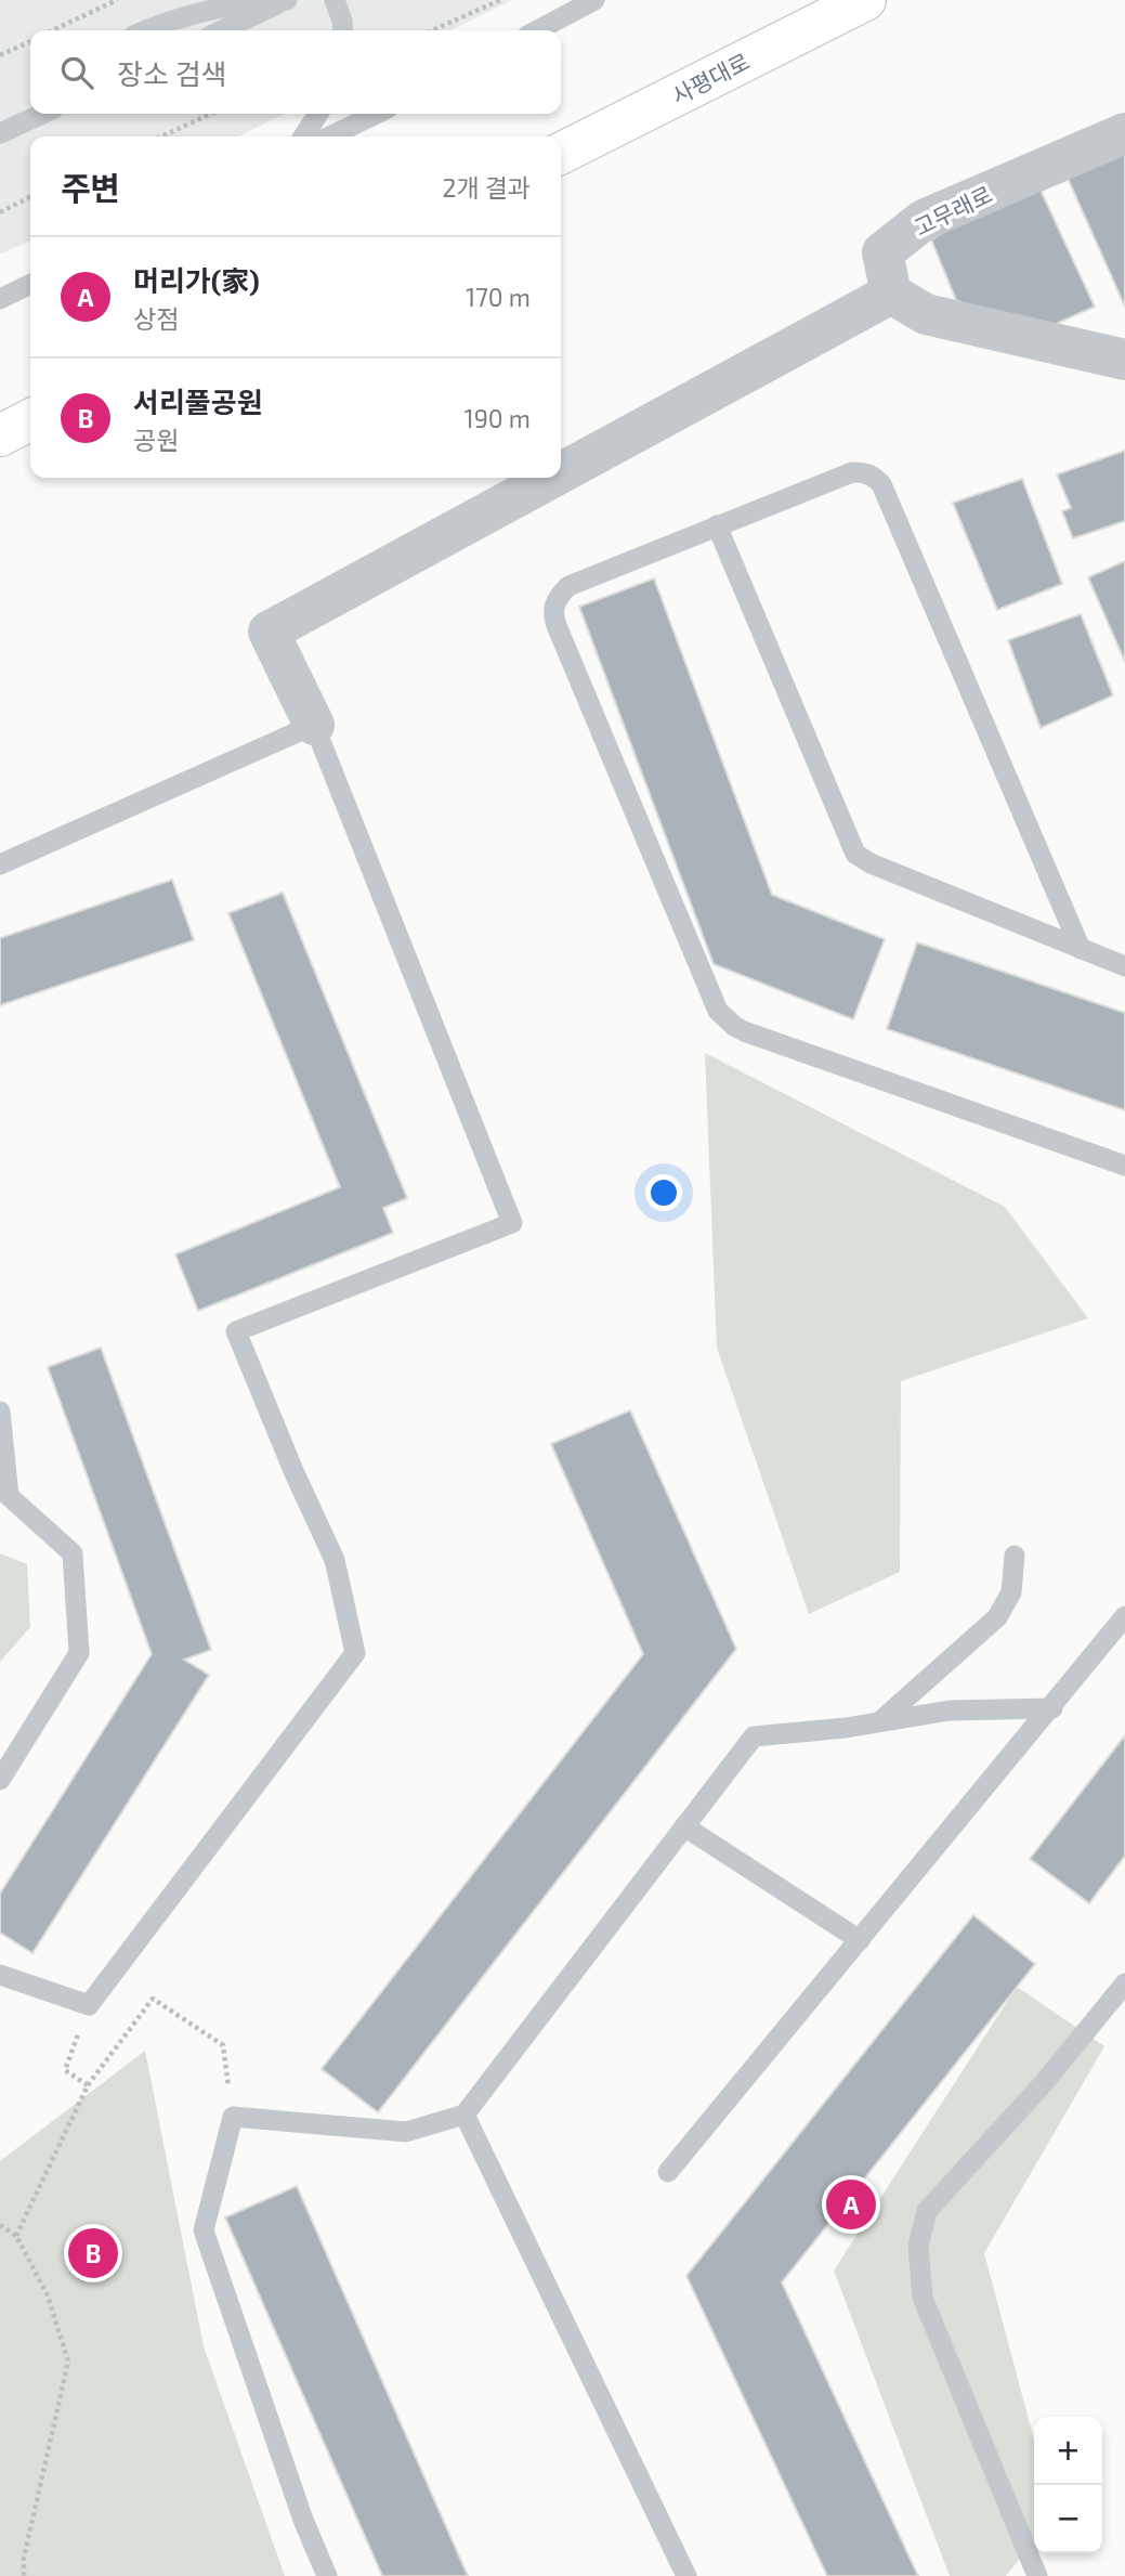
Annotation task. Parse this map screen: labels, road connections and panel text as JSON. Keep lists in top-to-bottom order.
{
  "streets": {
    "main road": ["사평대로"],
    "street": ["고무래로"]
  },
  "page": {
    "search": "장소 검색",
    "heading": ["주변", "2개 결과"],
    "list": [
      {
        "mark": "A",
        "name": "머리가(家)",
        "note": "상점",
        "value": "170 m"
      },
      {
        "mark": "B",
        "name": "서리풀공원",
        "note": "공원",
        "value": "190 m"
      }
    ],
    "pins": ["A", "B"],
    "map_buttons": ["+", "−"]
  }
}
